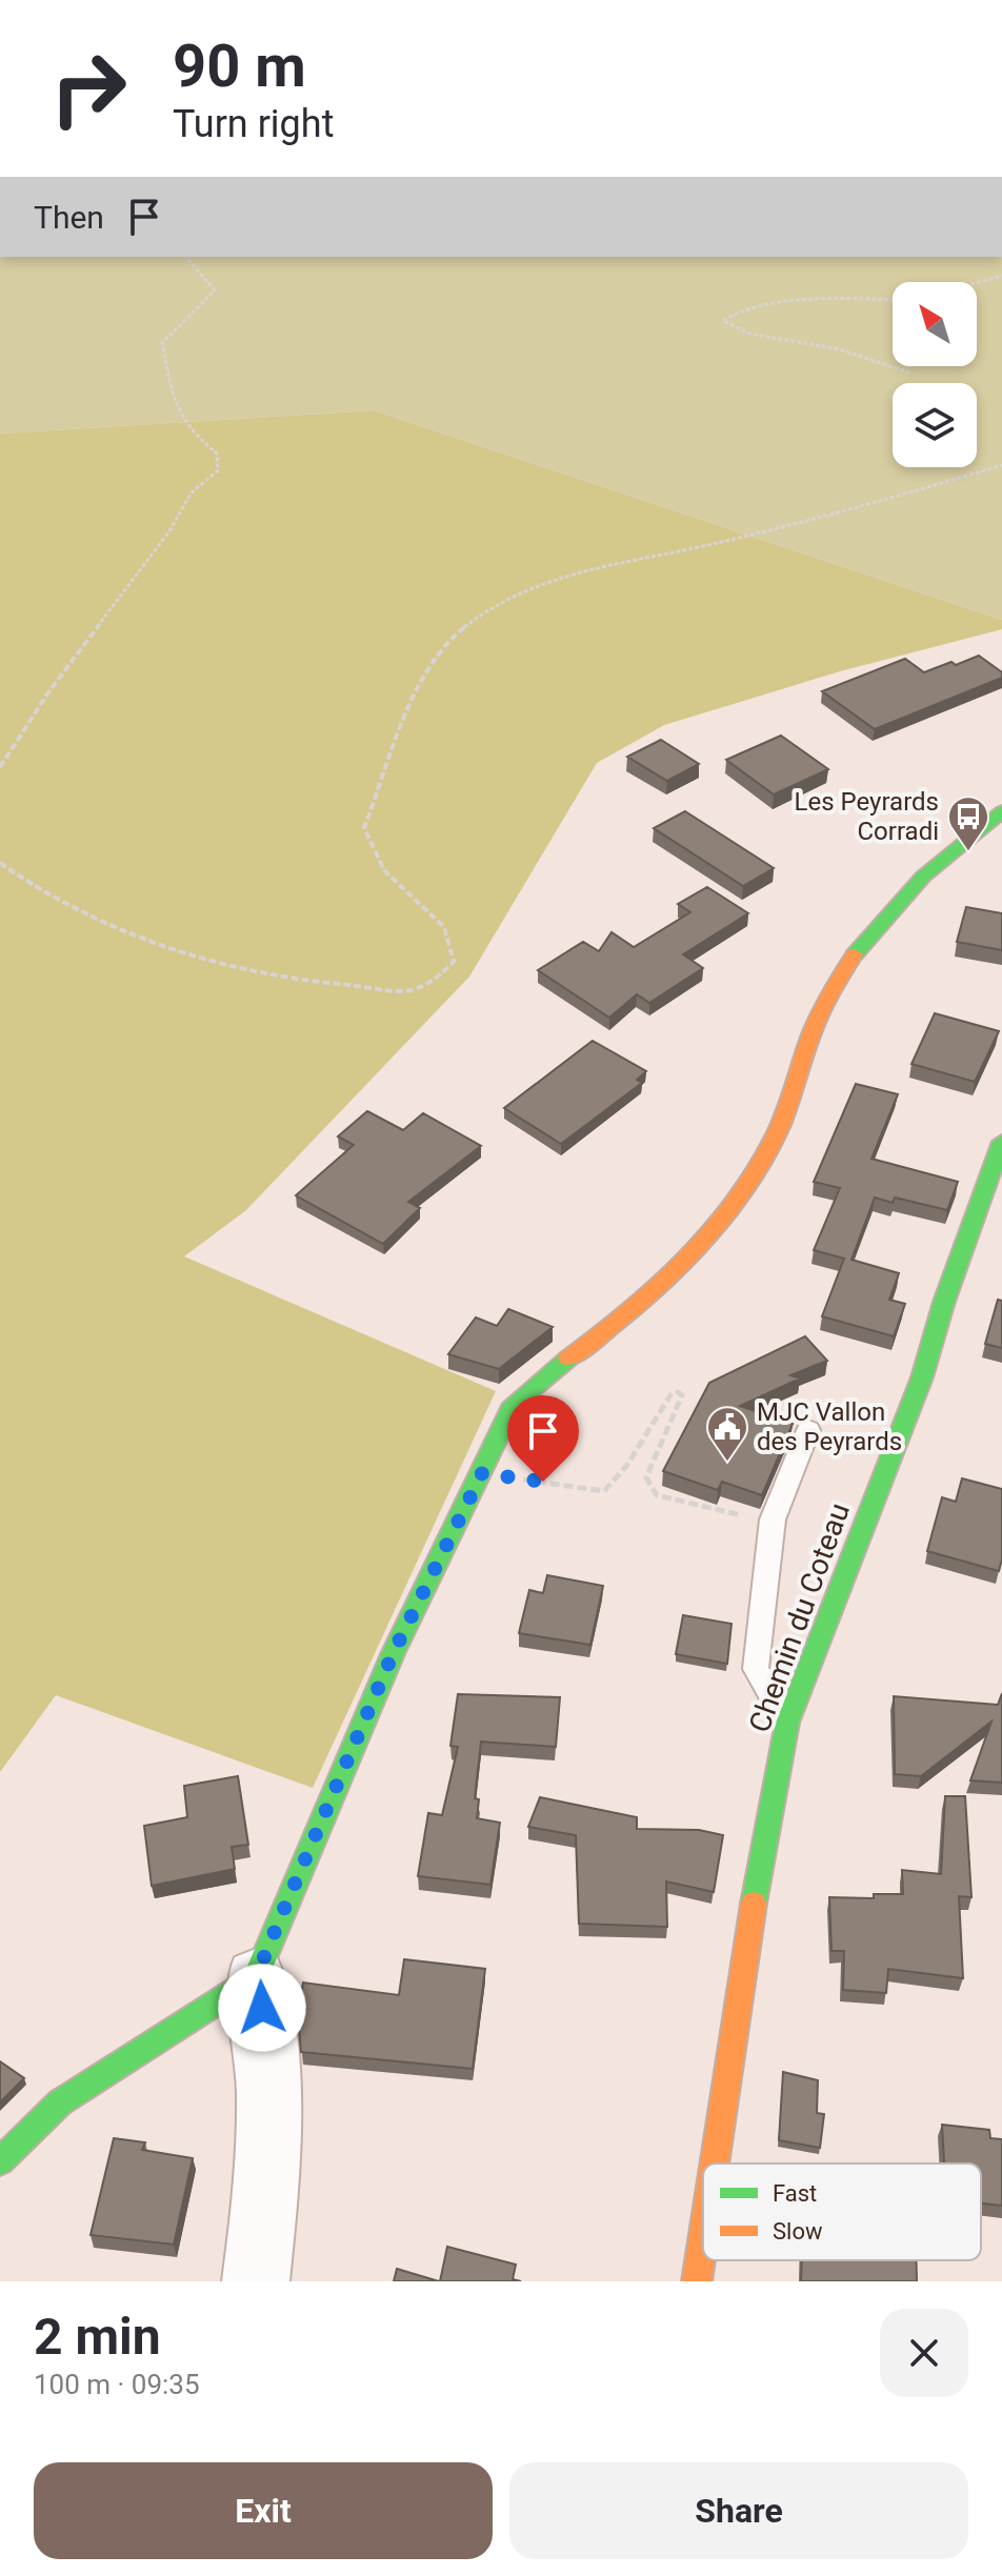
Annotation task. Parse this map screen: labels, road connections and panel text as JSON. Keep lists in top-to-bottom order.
{
  "streets": {
    "street": ["Chemin du Coteau"]
  },
  "places": {
    "bus stop": ["Les Peyrards Corradi"],
    "public building": ["MJC Vallon des Peyrards"]
  },
  "legend": ["Fast", "Slow"],
  "north": "top left",
  "page": {
    "turn": ["90 m", "Turn right"],
    "then": "Then",
    "heading": ["2 min", "100 m · 09:35"],
    "buttons": ["Exit", "Share"]
  }
}
